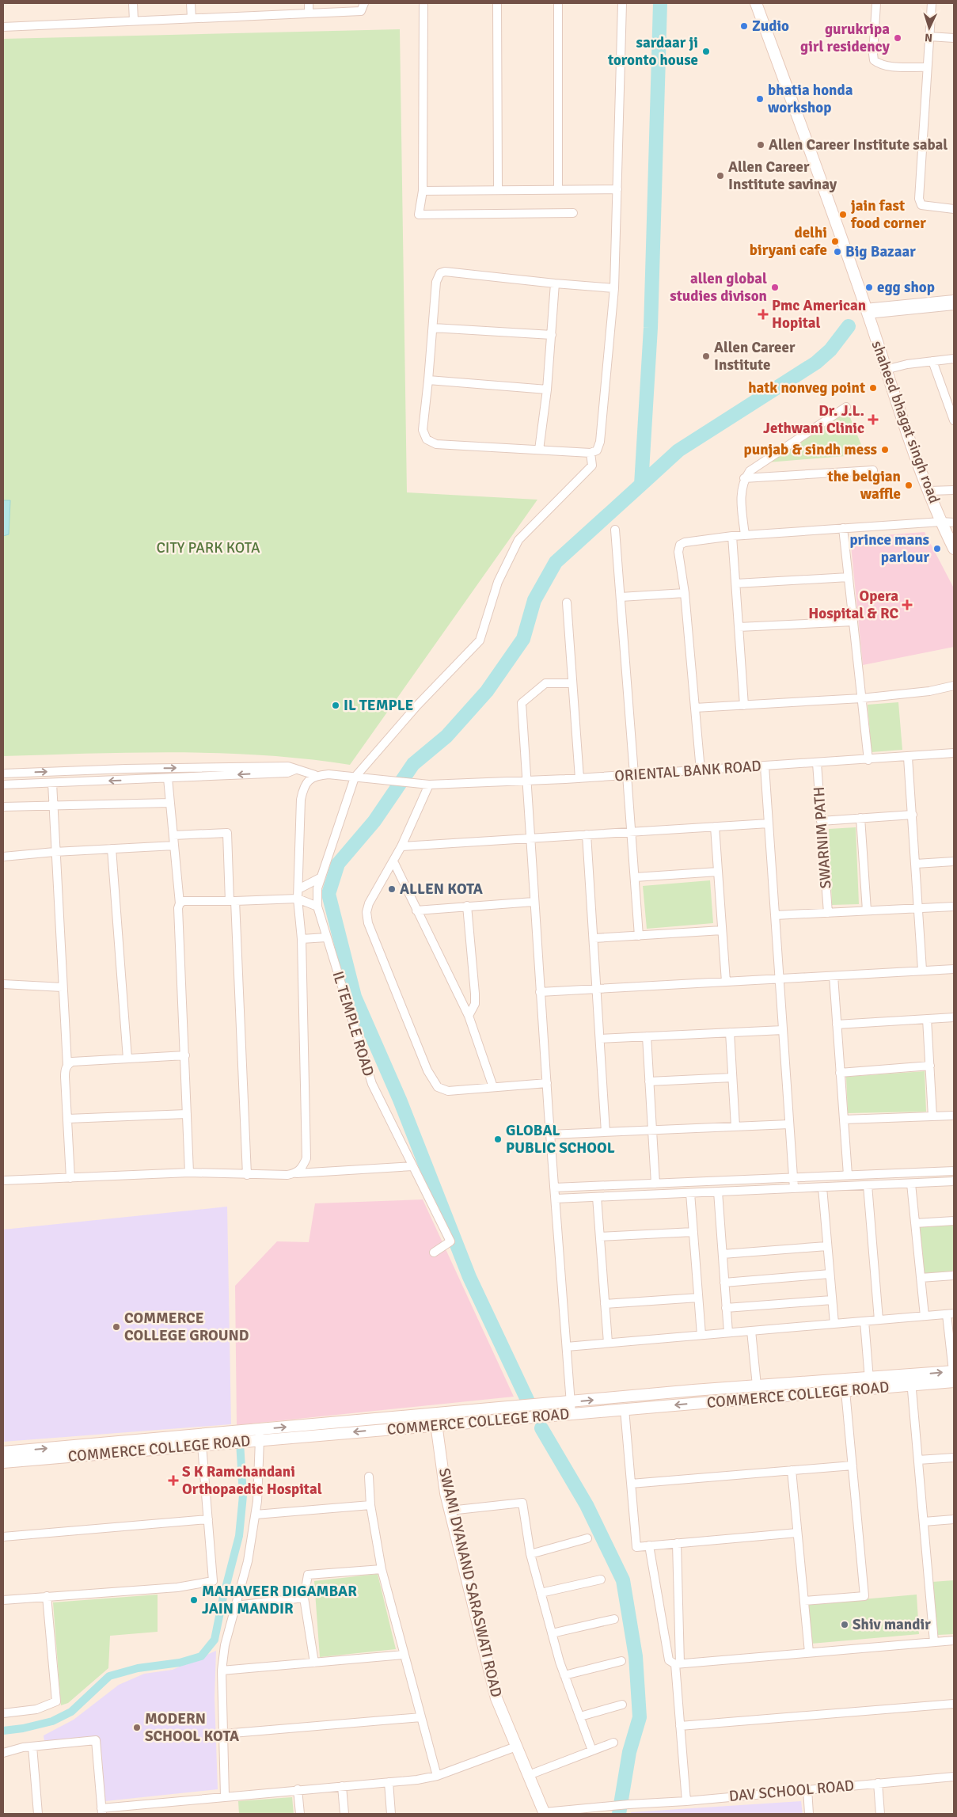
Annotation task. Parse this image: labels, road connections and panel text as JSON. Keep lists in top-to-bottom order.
{
  "streets": {
    "street": [
      "shaheed bhagat singh road",
      "ORIENTAL BANK ROAD",
      "SWARNIM PATH",
      "IL TEMPLE ROAD",
      "COMMERCE COLLEGE ROAD",
      "SWAMI DYANAND SARASWATI ROAD",
      "DAV SCHOOL ROAD"
    ]
  },
  "crossings": [
    ["ORIENTAL BANK ROAD", "SWARNIM PATH"],
    ["ORIENTAL BANK ROAD", "IL TEMPLE ROAD"],
    ["COMMERCE COLLEGE ROAD", "SWAMI DYANAND SARASWATI ROAD"],
    ["SWAMI DYANAND SARASWATI ROAD", "DAV SCHOOL ROAD"]
  ],
  "parks": ["CITY PARK KOTA"],
  "places": {
    "other": [
      "Zudio",
      "gurukripa girl residency",
      "sardaar ji toronto house",
      "bhatia honda workshop",
      "Allen Career Institute sabal",
      "Allen Career Institute savinay",
      "jain fast food corner",
      "delhi biryani cafe",
      "Big Bazaar",
      "allen global studies divison",
      "egg shop",
      "Allen Career Institute",
      "hatk nonveg point",
      "punjab & sindh mess",
      "the belgian waffle",
      "prince mans parlour",
      "IL TEMPLE",
      "ALLEN KOTA",
      "GLOBAL PUBLIC SCHOOL",
      "COMMERCE COLLEGE GROUND",
      "MAHAVEER DIGAMBAR JAIN MANDIR",
      "Shiv mandir",
      "MODERN SCHOOL KOTA"
    ],
    "health": [
      "Pmc American Hopital",
      "Dr. J.L. Jethwani Clinic",
      "Opera Hospital & RC",
      "S K Ramchandani Orthopaedic Hospital"
    ]
  },
  "north": "bottom"
}
